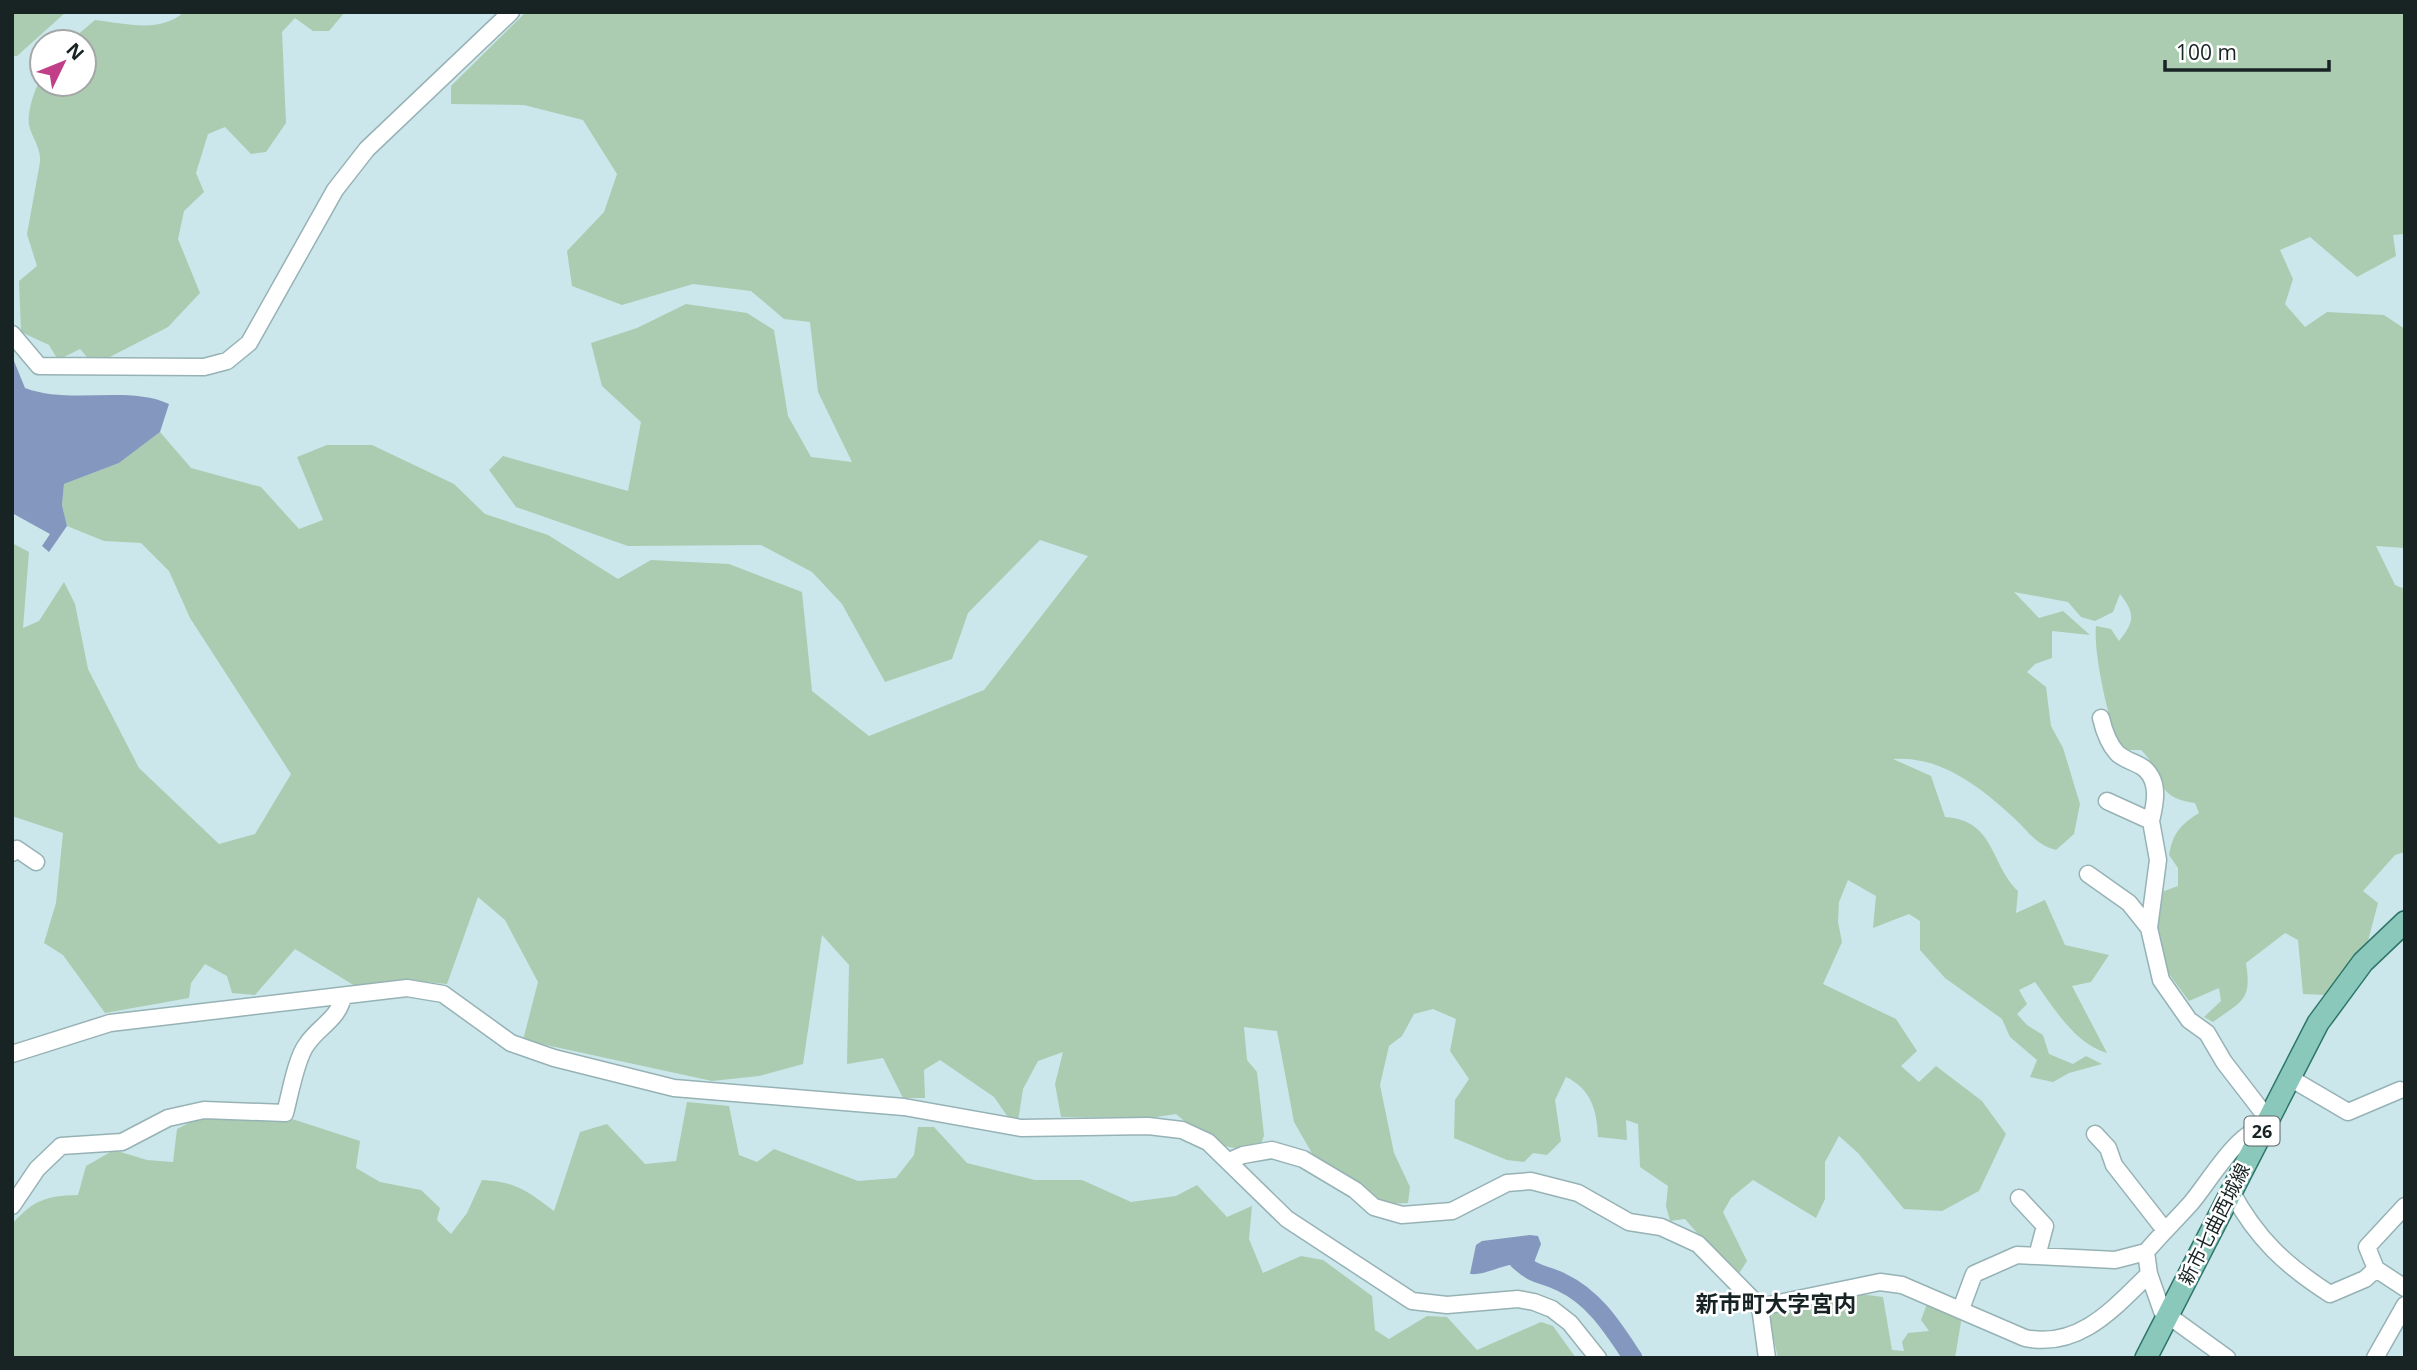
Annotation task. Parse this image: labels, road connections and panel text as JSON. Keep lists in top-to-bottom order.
{
  "streets": {
    "main road": ["26", "新市七曲西城線"]
  },
  "districts": ["新市町大字宮内"],
  "scale_bar": "100 m",
  "north": "top right"
}
